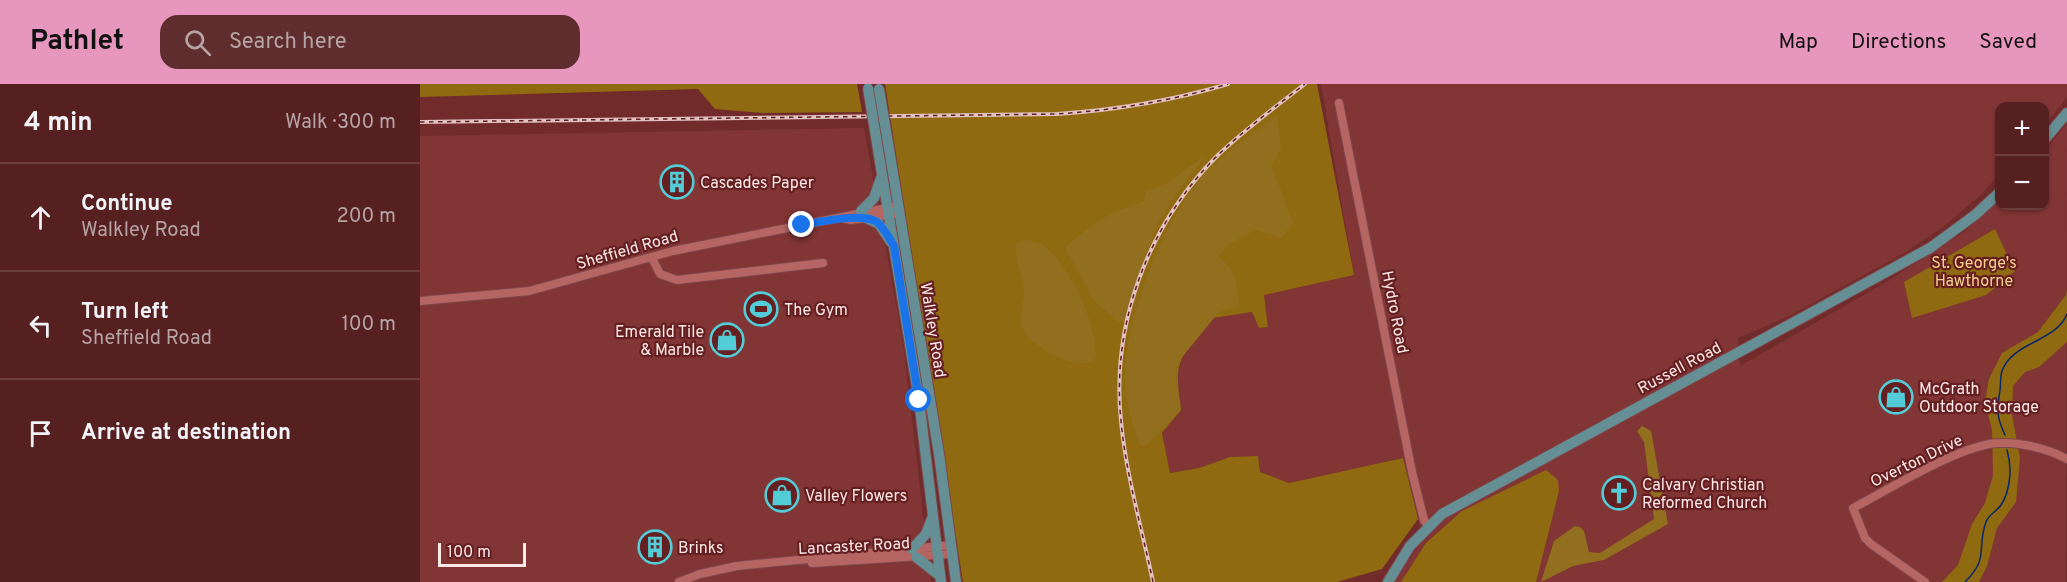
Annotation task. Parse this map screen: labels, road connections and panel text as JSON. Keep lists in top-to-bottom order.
{
  "streets": {
    "main road": ["Walkley Road", "Russell Road"],
    "street": [
      "Sheffield Road",
      "Hydro Road",
      "Overton Drive",
      "Lancaster Road"
    ]
  },
  "crossings": [
    ["Sheffield Road", "Walkley Road"],
    ["Hydro Road", "Russell Road"],
    ["Walkley Road", "Lancaster Road"]
  ],
  "parks": ["St. George's Hawthorne"],
  "places": {
    "building": ["Cascades Paper", "Brinks"],
    "sports": ["The Gym"],
    "shop": ["Emerald Tile & Marble", "McGrath Outdoor Storage", "Valley Flowers"],
    "church": ["Calvary Christian Reformed Church"]
  },
  "scale_bar": "100 m",
  "page": {
    "header": "Pathlet",
    "search": "Search here",
    "nav": ["Map", "Directions", "Saved"],
    "heading": ["4 min", "Walk · 300 m"],
    "map_buttons": ["+", "−"],
    "list": [
      ["Continue", "Walkley Road", "200 m"],
      ["Turn left", "Sheffield Road", "100 m"],
      "Arrive at destination"
    ],
    "scale": "100 m"
  }
}
